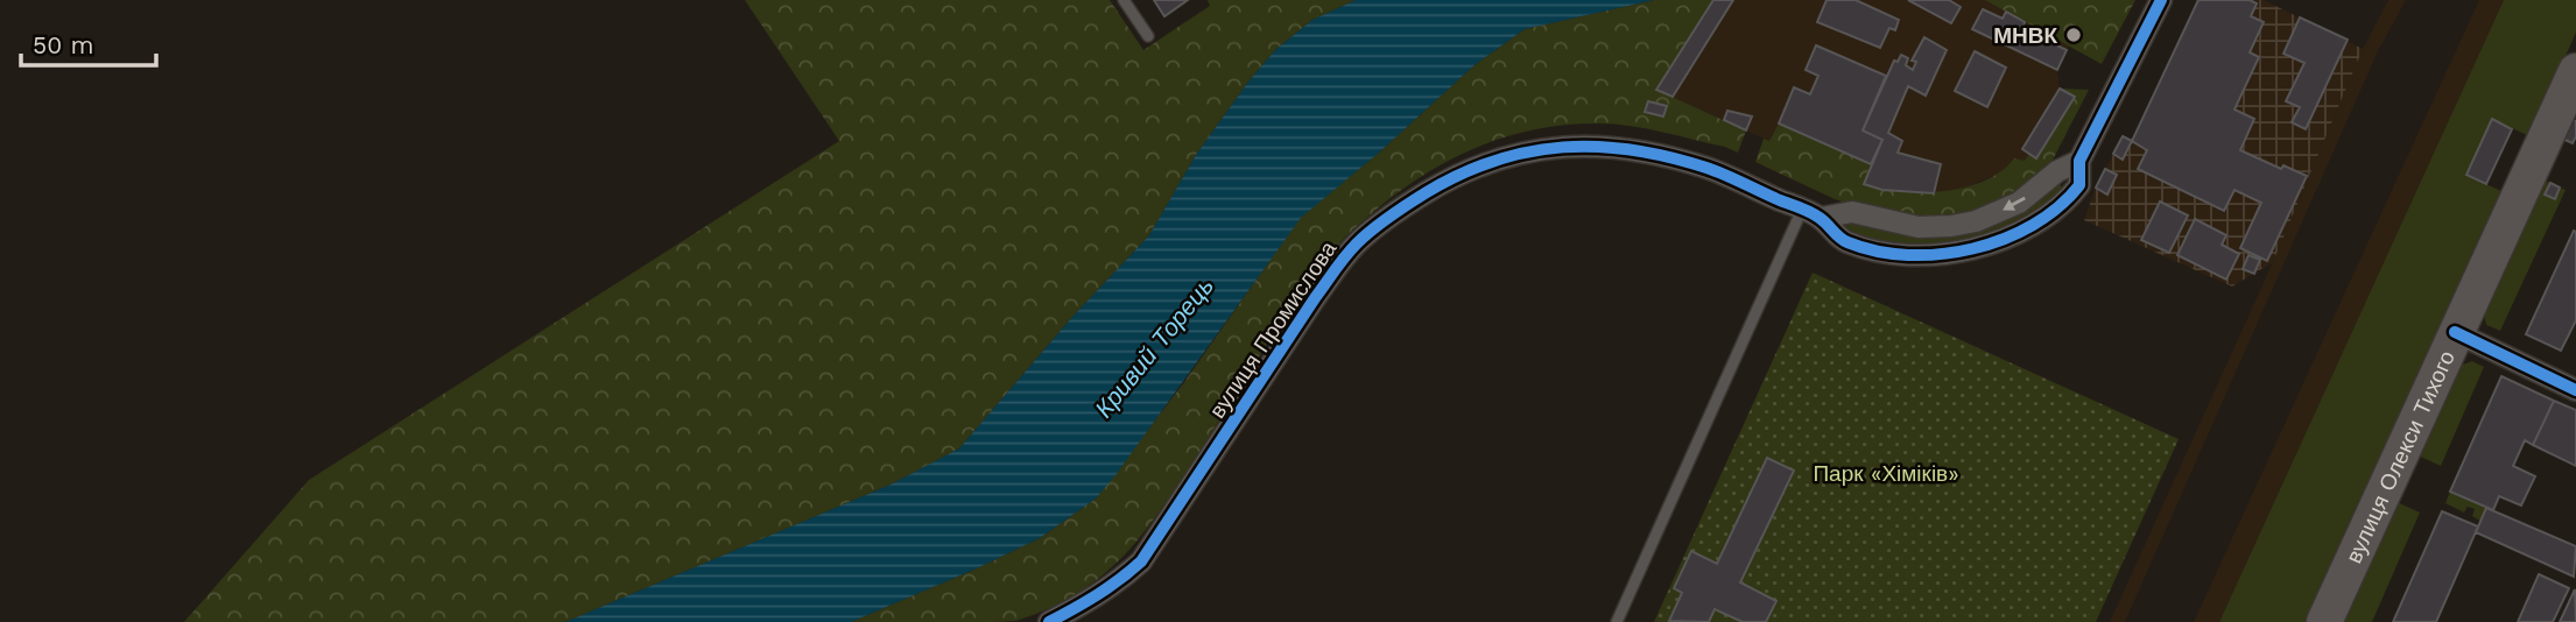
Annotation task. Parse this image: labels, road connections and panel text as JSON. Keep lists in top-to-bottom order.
{
  "streets": {
    "main road": ["вулиця Олекси Тихого"],
    "street": ["вулиця Промислова"]
  },
  "water": ["Кривий Торець"],
  "parks": ["Парк «Хіміків»"],
  "places": ["МНВК"],
  "scale_bar": "50 m"
}
